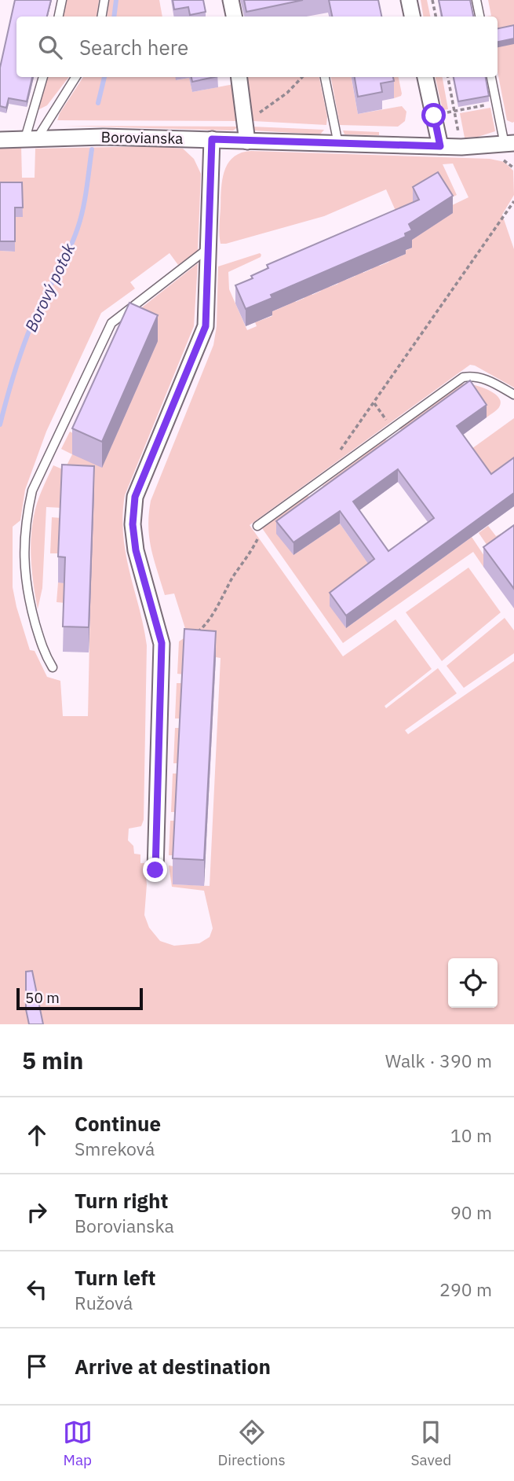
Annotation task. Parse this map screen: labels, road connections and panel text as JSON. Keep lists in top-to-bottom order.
{
  "streets": {
    "street": ["Borovianska"]
  },
  "water": ["Borový potok"],
  "scale_bar": "50 m",
  "page": {
    "search": "Search here",
    "scale": "50 m",
    "heading": ["5 min", "Walk · 390 m"],
    "list": [
      ["Continue", "Smreková", "10 m"],
      ["Turn right", "Borovianska", "90 m"],
      ["Turn left", "Ružová", "290 m"],
      "Arrive at destination"
    ],
    "nav": ["Map", "Directions", "Saved"]
  }
}
